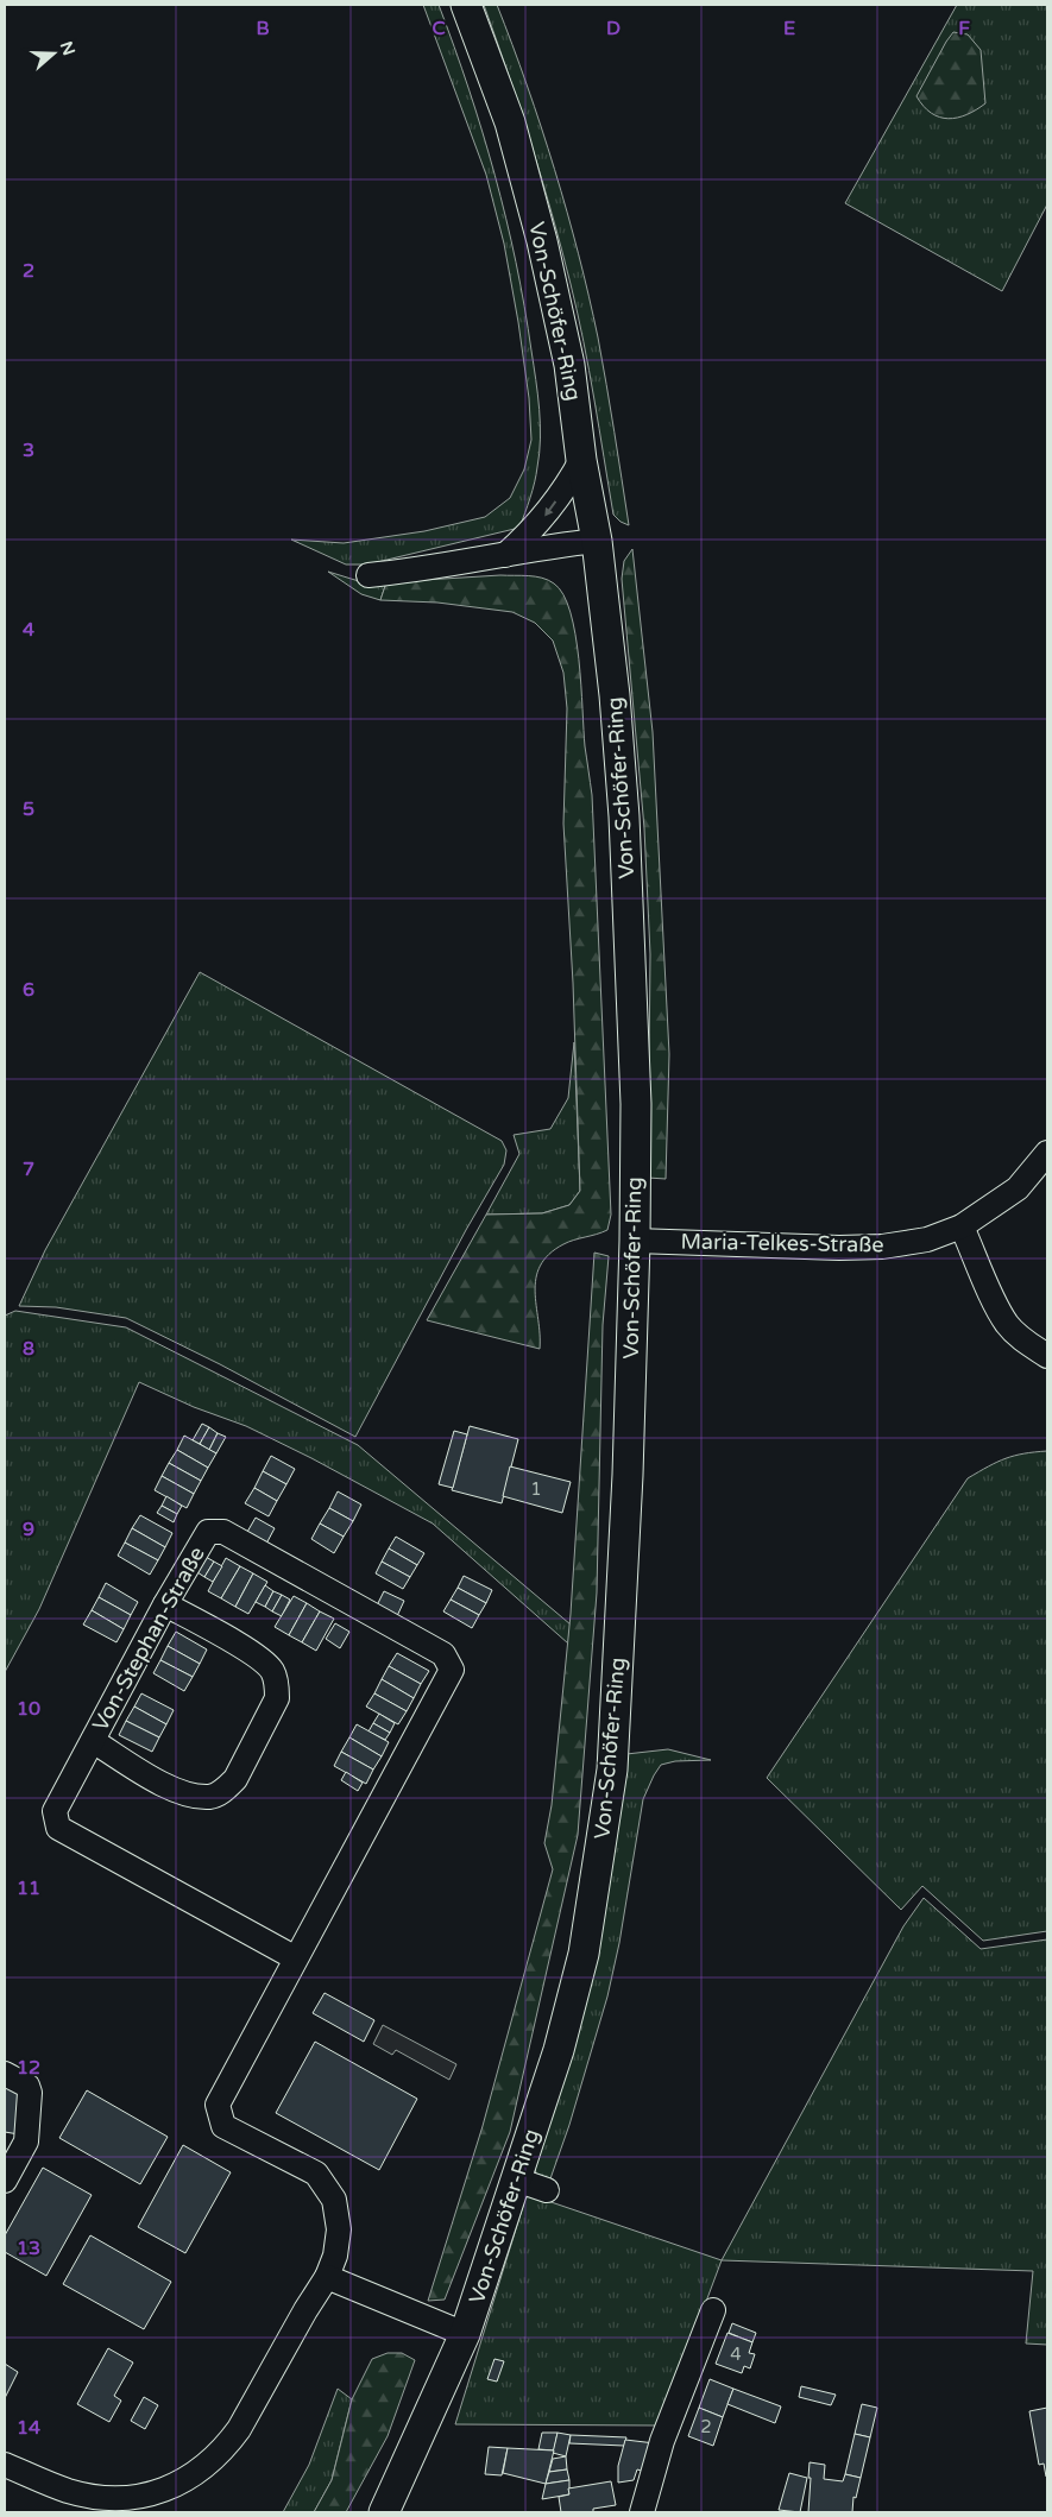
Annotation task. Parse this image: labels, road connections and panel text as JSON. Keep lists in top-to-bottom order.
{
  "streets": {
    "main road": ["Von-Schöfer-Ring"],
    "street": ["Maria-Telkes-Straße", "Von-Stephan-Straße"]
  },
  "crossings": [
    ["Von-Schöfer-Ring", "Maria-Telkes-Straße"]
  ],
  "house_numbers": ["1", "4", "2"],
  "north": "right",
  "grid": {
    "columns": [
      "B",
      "C",
      "D",
      "E",
      "F"
    ],
    "rows": [
      "2",
      "3",
      "4",
      "5",
      "6",
      "7",
      "8",
      "9",
      "10",
      "11",
      "12",
      "13",
      "14"
    ]
  }
}
